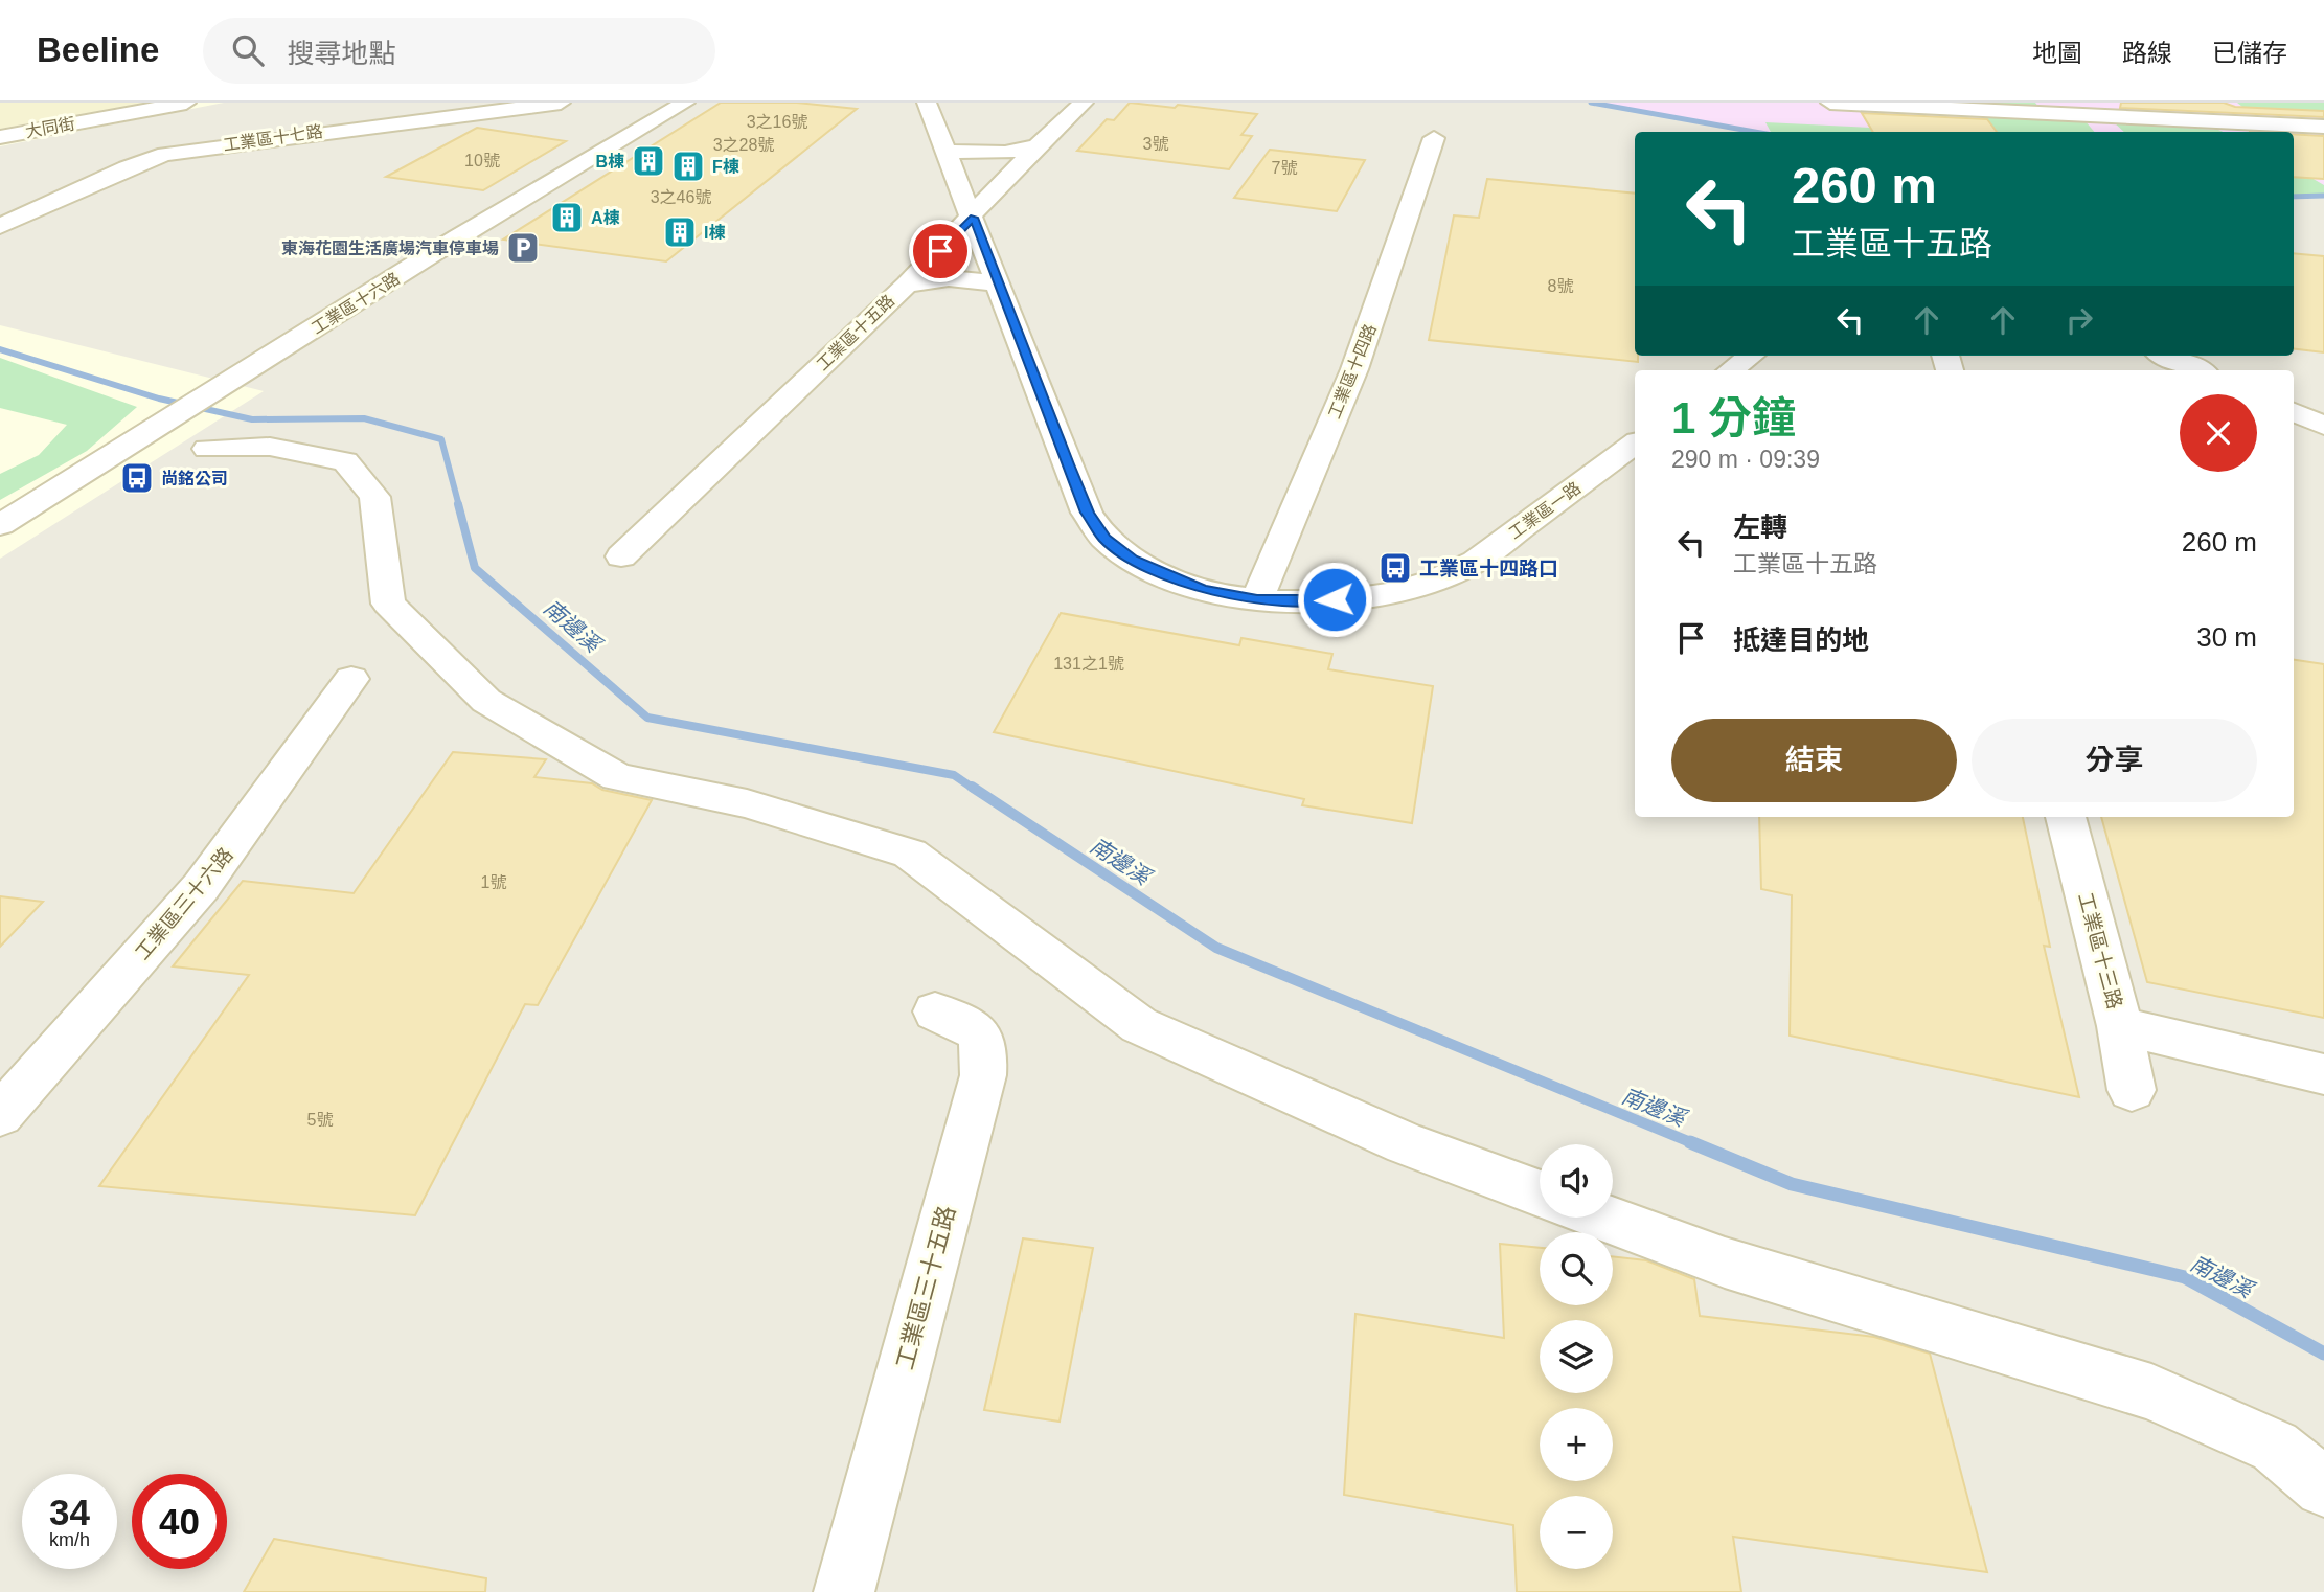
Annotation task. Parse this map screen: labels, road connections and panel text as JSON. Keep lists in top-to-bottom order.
{
  "streets": {
    "street": [
      "大同街",
      "工業區十七路",
      "工業區十六路",
      "工業區十五路",
      "工業區十四路",
      "工業區一路",
      "工業區三十六路",
      "工業區十三路",
      "工業區三十五路"
    ]
  },
  "crossings": [
    ["工業區十五路", "工業區一路"],
    ["工業區十四路", "工業區一路"]
  ],
  "water": ["南邊溪"],
  "places": {
    "building": [
      "B棟",
      "F棟",
      "A棟",
      "I棟"
    ],
    "parking": ["東海花園生活廣場汽車停車場"],
    "bus stop": ["尚銘公司", "工業區十四路口"]
  },
  "house_numbers": [
    "3之16號",
    "3號",
    "3之28號",
    "10號",
    "7號",
    "3之46號",
    "8號",
    "131之1號",
    "1號",
    "5號"
  ],
  "page": {
    "header": "Beeline",
    "search": "搜尋地點",
    "nav": ["地圖", "路線", "已儲存"],
    "turn": ["260 m", "工業區十五路"],
    "heading": ["1 分鐘", "290 m · 09:39"],
    "list": [
      {
        "name": "左轉",
        "note": "工業區十五路",
        "value": "260 m"
      },
      {
        "name": "抵達目的地",
        "value": "30 m"
      }
    ],
    "buttons": ["結束", "分享"],
    "map_buttons": ["+", "−"],
    "speed": "34 km/h",
    "limit": "40"
  }
}
